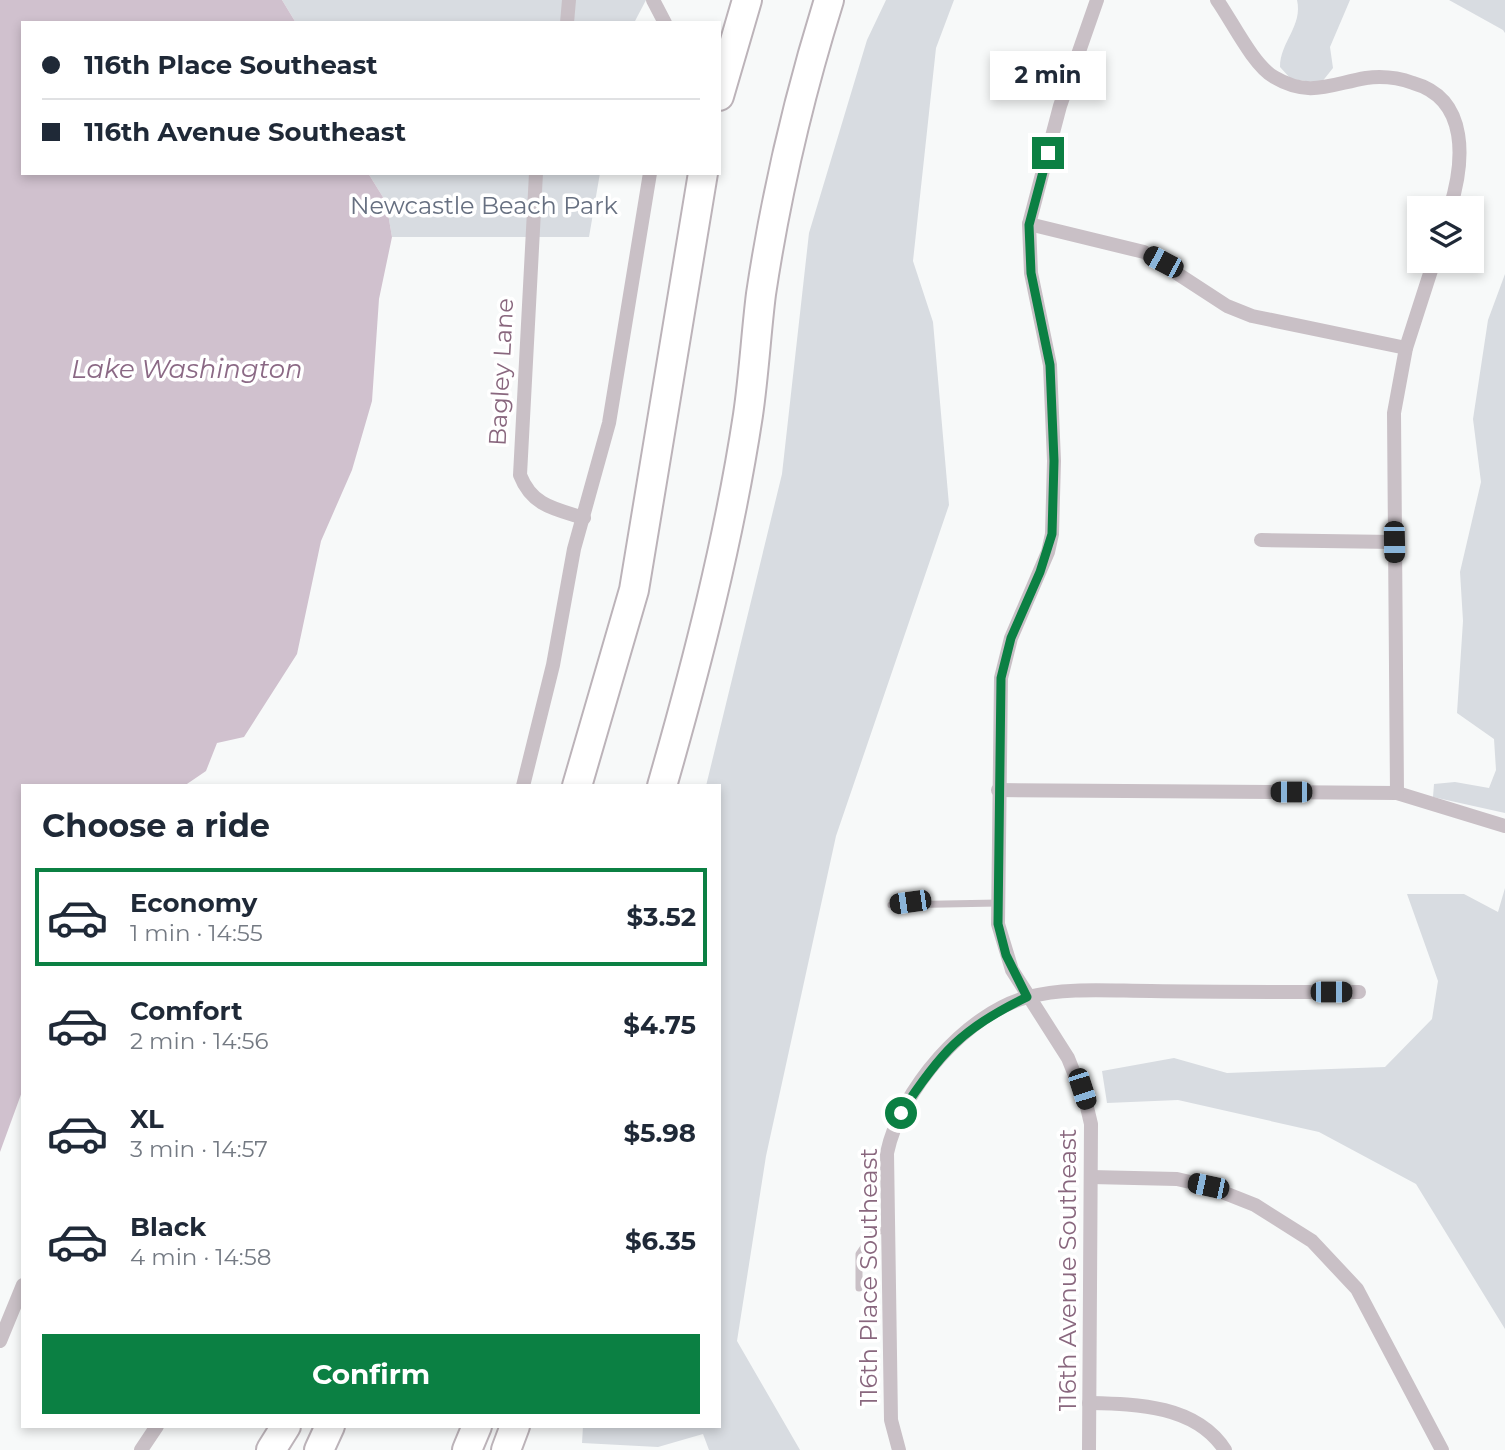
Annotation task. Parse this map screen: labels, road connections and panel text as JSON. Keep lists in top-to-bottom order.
{
  "streets": {
    "street": ["Bagley Lane", "116th Avenue Southeast", "116th Place Southeast"]
  },
  "crossings": [
    ["116th Avenue Southeast", "116th Place Southeast"]
  ],
  "water": ["Lake Washington"],
  "parks": ["Newcastle Beach Park"],
  "page": {
    "banner": ["116th Place Southeast", "116th Avenue Southeast"],
    "bubble": "2 min",
    "heading": "Choose a ride",
    "list": [
      {
        "name": "Economy",
        "note": "1 min · 14:55",
        "value": "$3.52"
      },
      {
        "name": "Comfort",
        "note": "2 min · 14:56",
        "value": "$4.75"
      },
      {
        "name": "XL",
        "note": "3 min · 14:57",
        "value": "$5.98"
      },
      {
        "name": "Black",
        "note": "4 min · 14:58",
        "value": "$6.35"
      }
    ],
    "buttons": "Confirm"
  }
}
